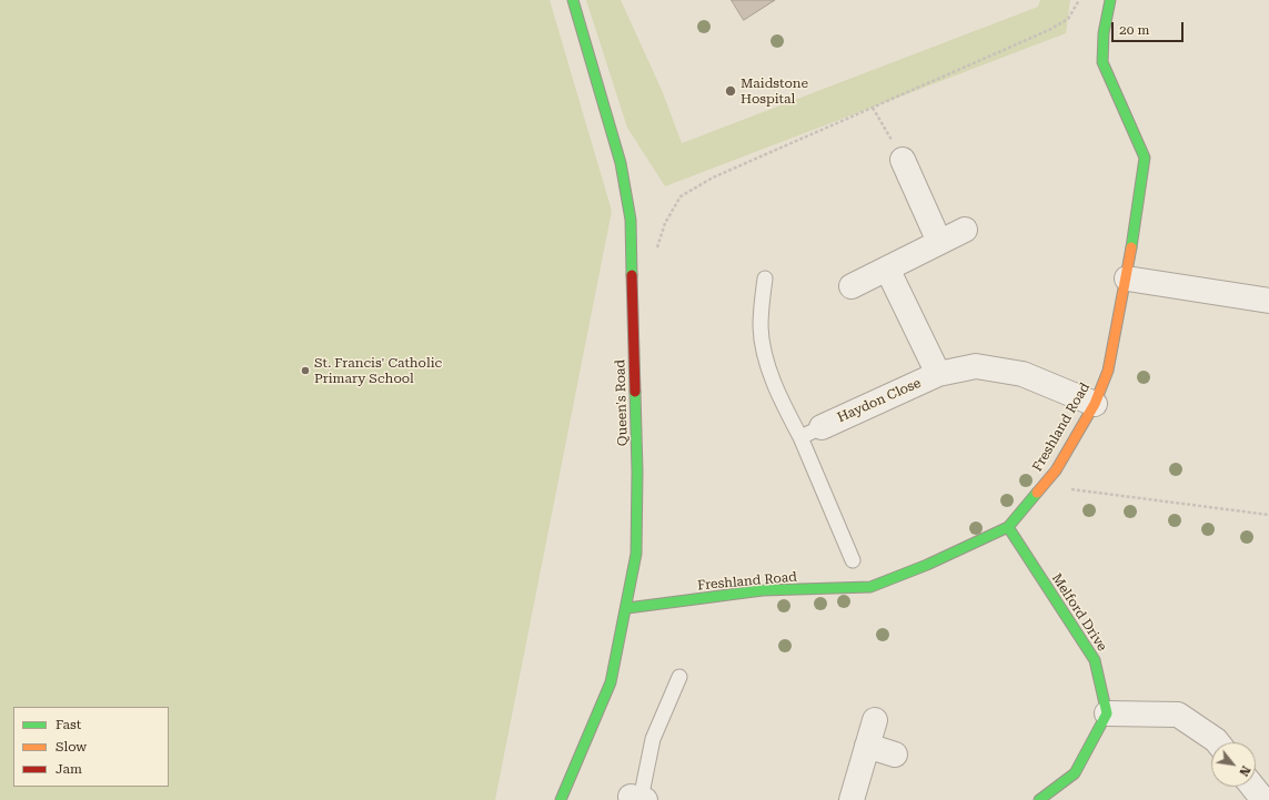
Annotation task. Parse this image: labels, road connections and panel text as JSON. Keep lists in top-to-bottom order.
{
  "streets": {
    "street": [
      "Haydon Close",
      "Queen's Road",
      "Freshland Road",
      "Melford Drive"
    ]
  },
  "crossings": [
    ["Haydon Close", "Freshland Road"],
    ["Queen's Road", "Freshland Road"],
    ["Freshland Road", "Melford Drive"]
  ],
  "places": ["Maidstone Hospital", "St. Francis' Catholic Primary School"],
  "legend": ["Fast", "Slow", "Jam"],
  "scale_bar": "20 m",
  "north": "bottom right"
}
